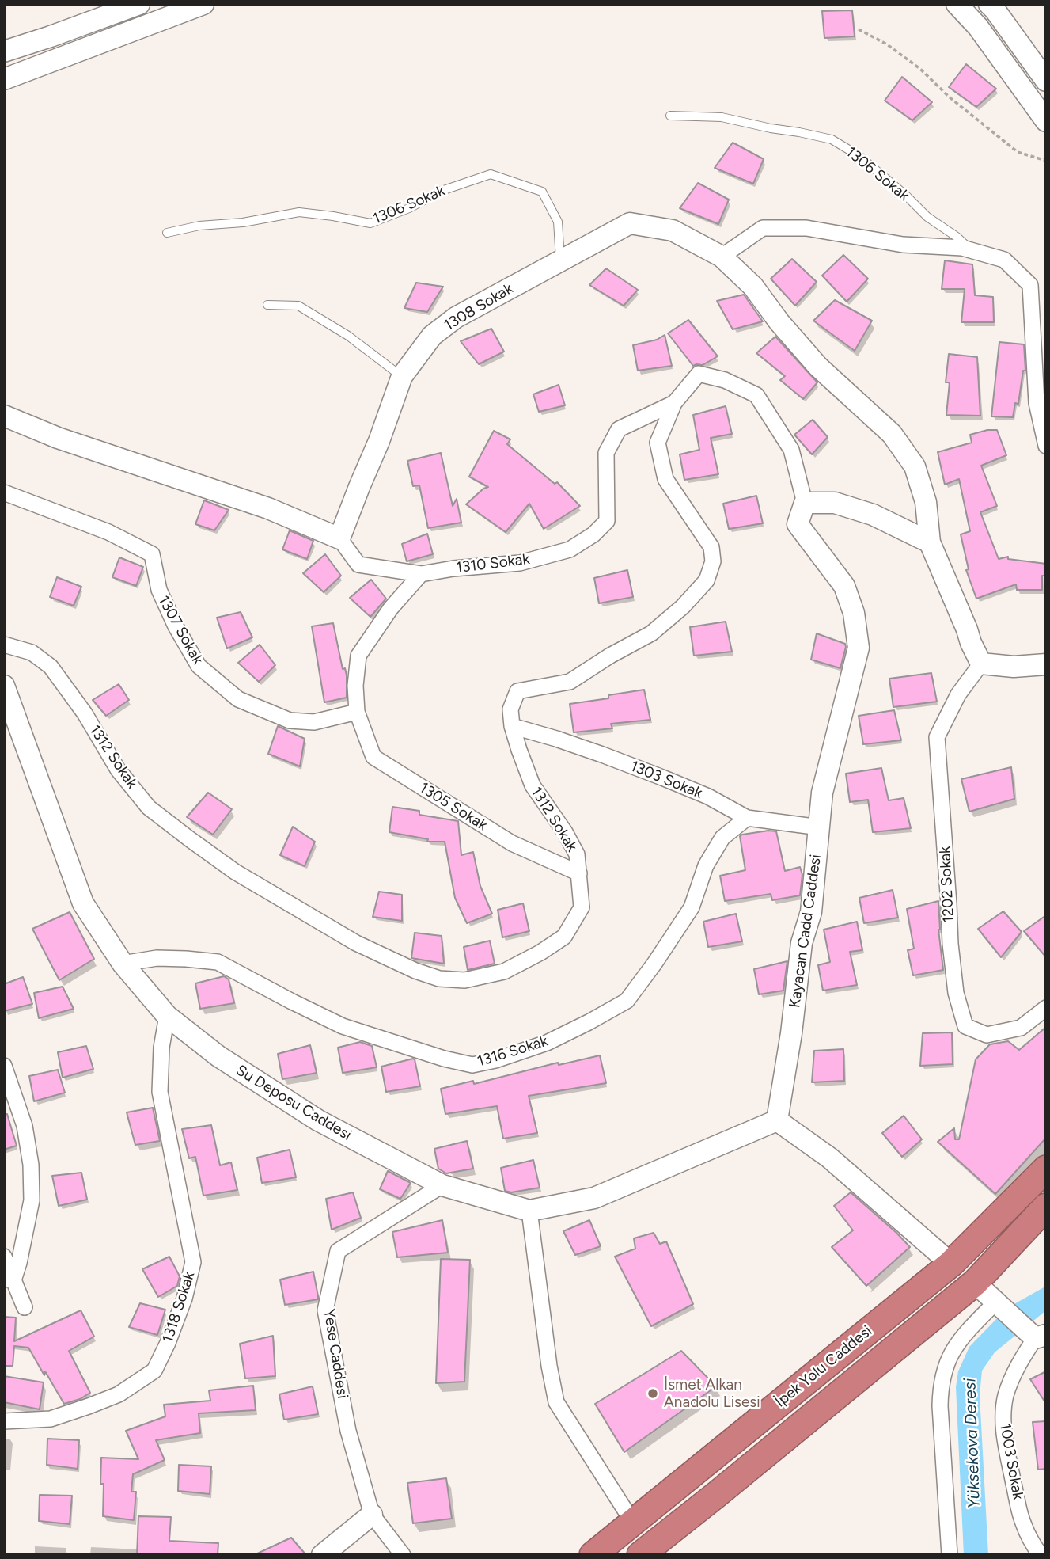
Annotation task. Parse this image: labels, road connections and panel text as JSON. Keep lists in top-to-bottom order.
{
  "streets": {
    "highway": ["İpek Yolu Caddesi"],
    "street": [
      "1306 Sokak",
      "1308 Sokak",
      "1310 Sokak",
      "1307 Sokak",
      "1312 Sokak",
      "1303 Sokak",
      "1305 Sokak",
      "1202 Sokak",
      "Kayacan Cadd Caddesi",
      "1316 Sokak",
      "Su Deposu Caddesi",
      "1318 Sokak",
      "Yese Caddesi",
      "1003 Sokak"
    ]
  },
  "crossings": [
    ["1306 Sokak", "1308 Sokak"],
    ["1308 Sokak", "1310 Sokak"],
    ["1310 Sokak", "1312 Sokak"],
    ["1310 Sokak", "Kayacan Cadd Caddesi"],
    ["1307 Sokak", "1305 Sokak"],
    ["1312 Sokak", "1303 Sokak"],
    ["1312 Sokak", "1305 Sokak"],
    ["1303 Sokak", "Kayacan Cadd Caddesi"],
    ["1303 Sokak", "1316 Sokak"],
    ["Kayacan Cadd Caddesi", "Su Deposu Caddesi"],
    ["1316 Sokak", "Su Deposu Caddesi"],
    ["Su Deposu Caddesi", "1318 Sokak"],
    ["Su Deposu Caddesi", "Yese Caddesi"]
  ],
  "water": ["Yüksekova Deresi"],
  "places": ["İsmet Alkan Anadolu Lisesi"]
}
